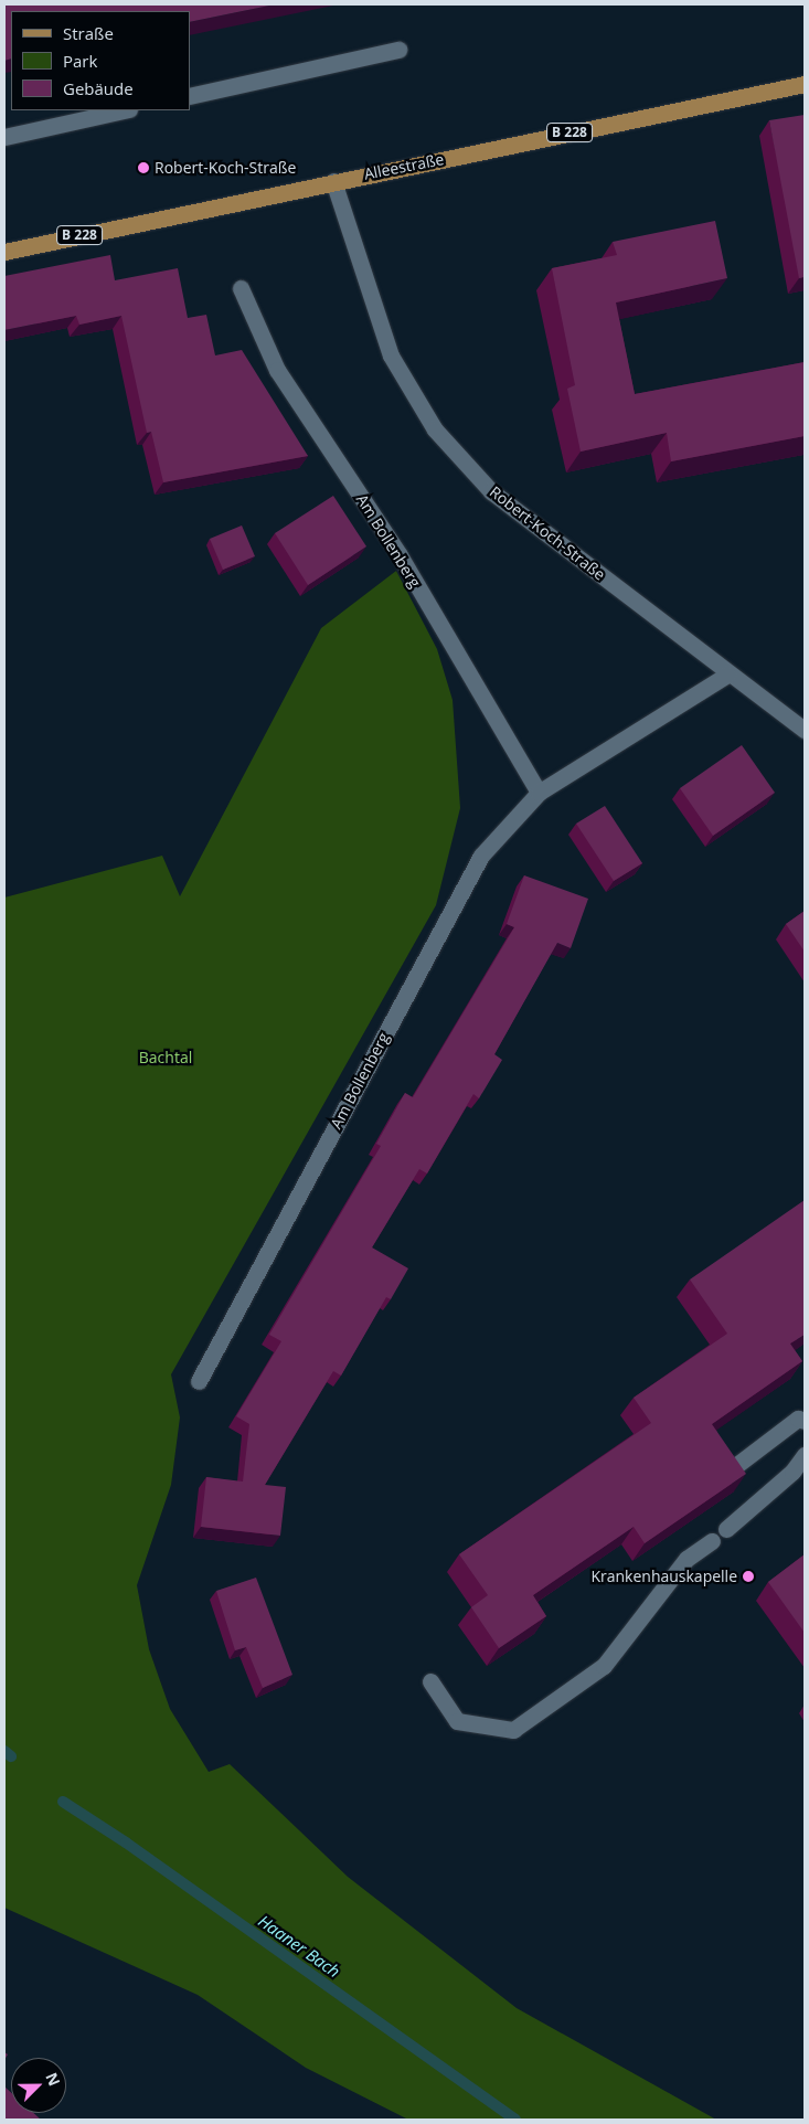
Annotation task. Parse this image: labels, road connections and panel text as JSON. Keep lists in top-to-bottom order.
{
  "streets": {
    "main road": ["B 228", "Alleestraße"],
    "street": ["Robert-Koch-Straße", "Am Bollenberg"]
  },
  "crossings": [
    ["Alleestraße", "Robert-Koch-Straße"],
    ["Robert-Koch-Straße", "Am Bollenberg"]
  ],
  "water": ["Haaner Bach"],
  "parks": ["Bachtal"],
  "places": ["Robert-Koch-Straße", "Krankenhauskapelle"],
  "legend": ["Straße", "Park", "Gebäude"],
  "north": "top right"
}
